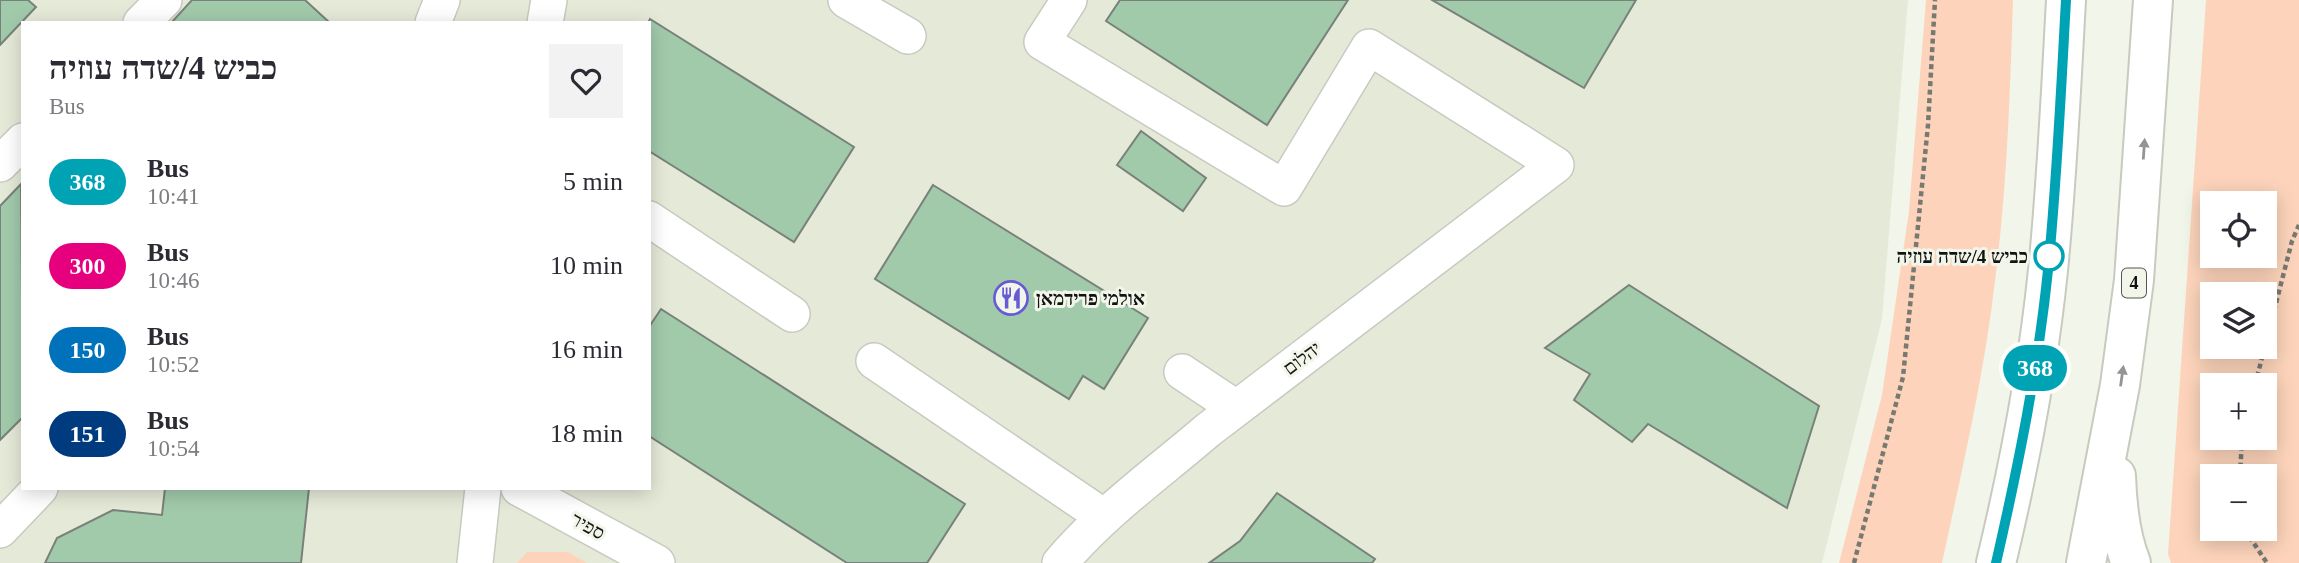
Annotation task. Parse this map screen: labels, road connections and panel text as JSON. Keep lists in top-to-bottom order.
{
  "streets": {
    "highway": ["4"],
    "street": ["יהלום", "ספיר"]
  },
  "places": {
    "other": ["כביש 4/שדה עוזיה"],
    "restaurant": ["אולמי פרידמאן"]
  },
  "lines": ["bus line 368"],
  "page": {
    "on_map": "368",
    "heading": ["כביש 4/שדה עוזיה", "Bus"],
    "list": [
      {
        "mark": "368",
        "name": "Bus",
        "note": "10:41",
        "value": "5 min"
      },
      {
        "mark": "300",
        "name": "Bus",
        "note": "10:46",
        "value": "10 min"
      },
      {
        "mark": "150",
        "name": "Bus",
        "note": "10:52",
        "value": "16 min"
      },
      {
        "mark": "151",
        "name": "Bus",
        "note": "10:54",
        "value": "18 min"
      }
    ],
    "map_buttons": ["+", "−"]
  }
}
